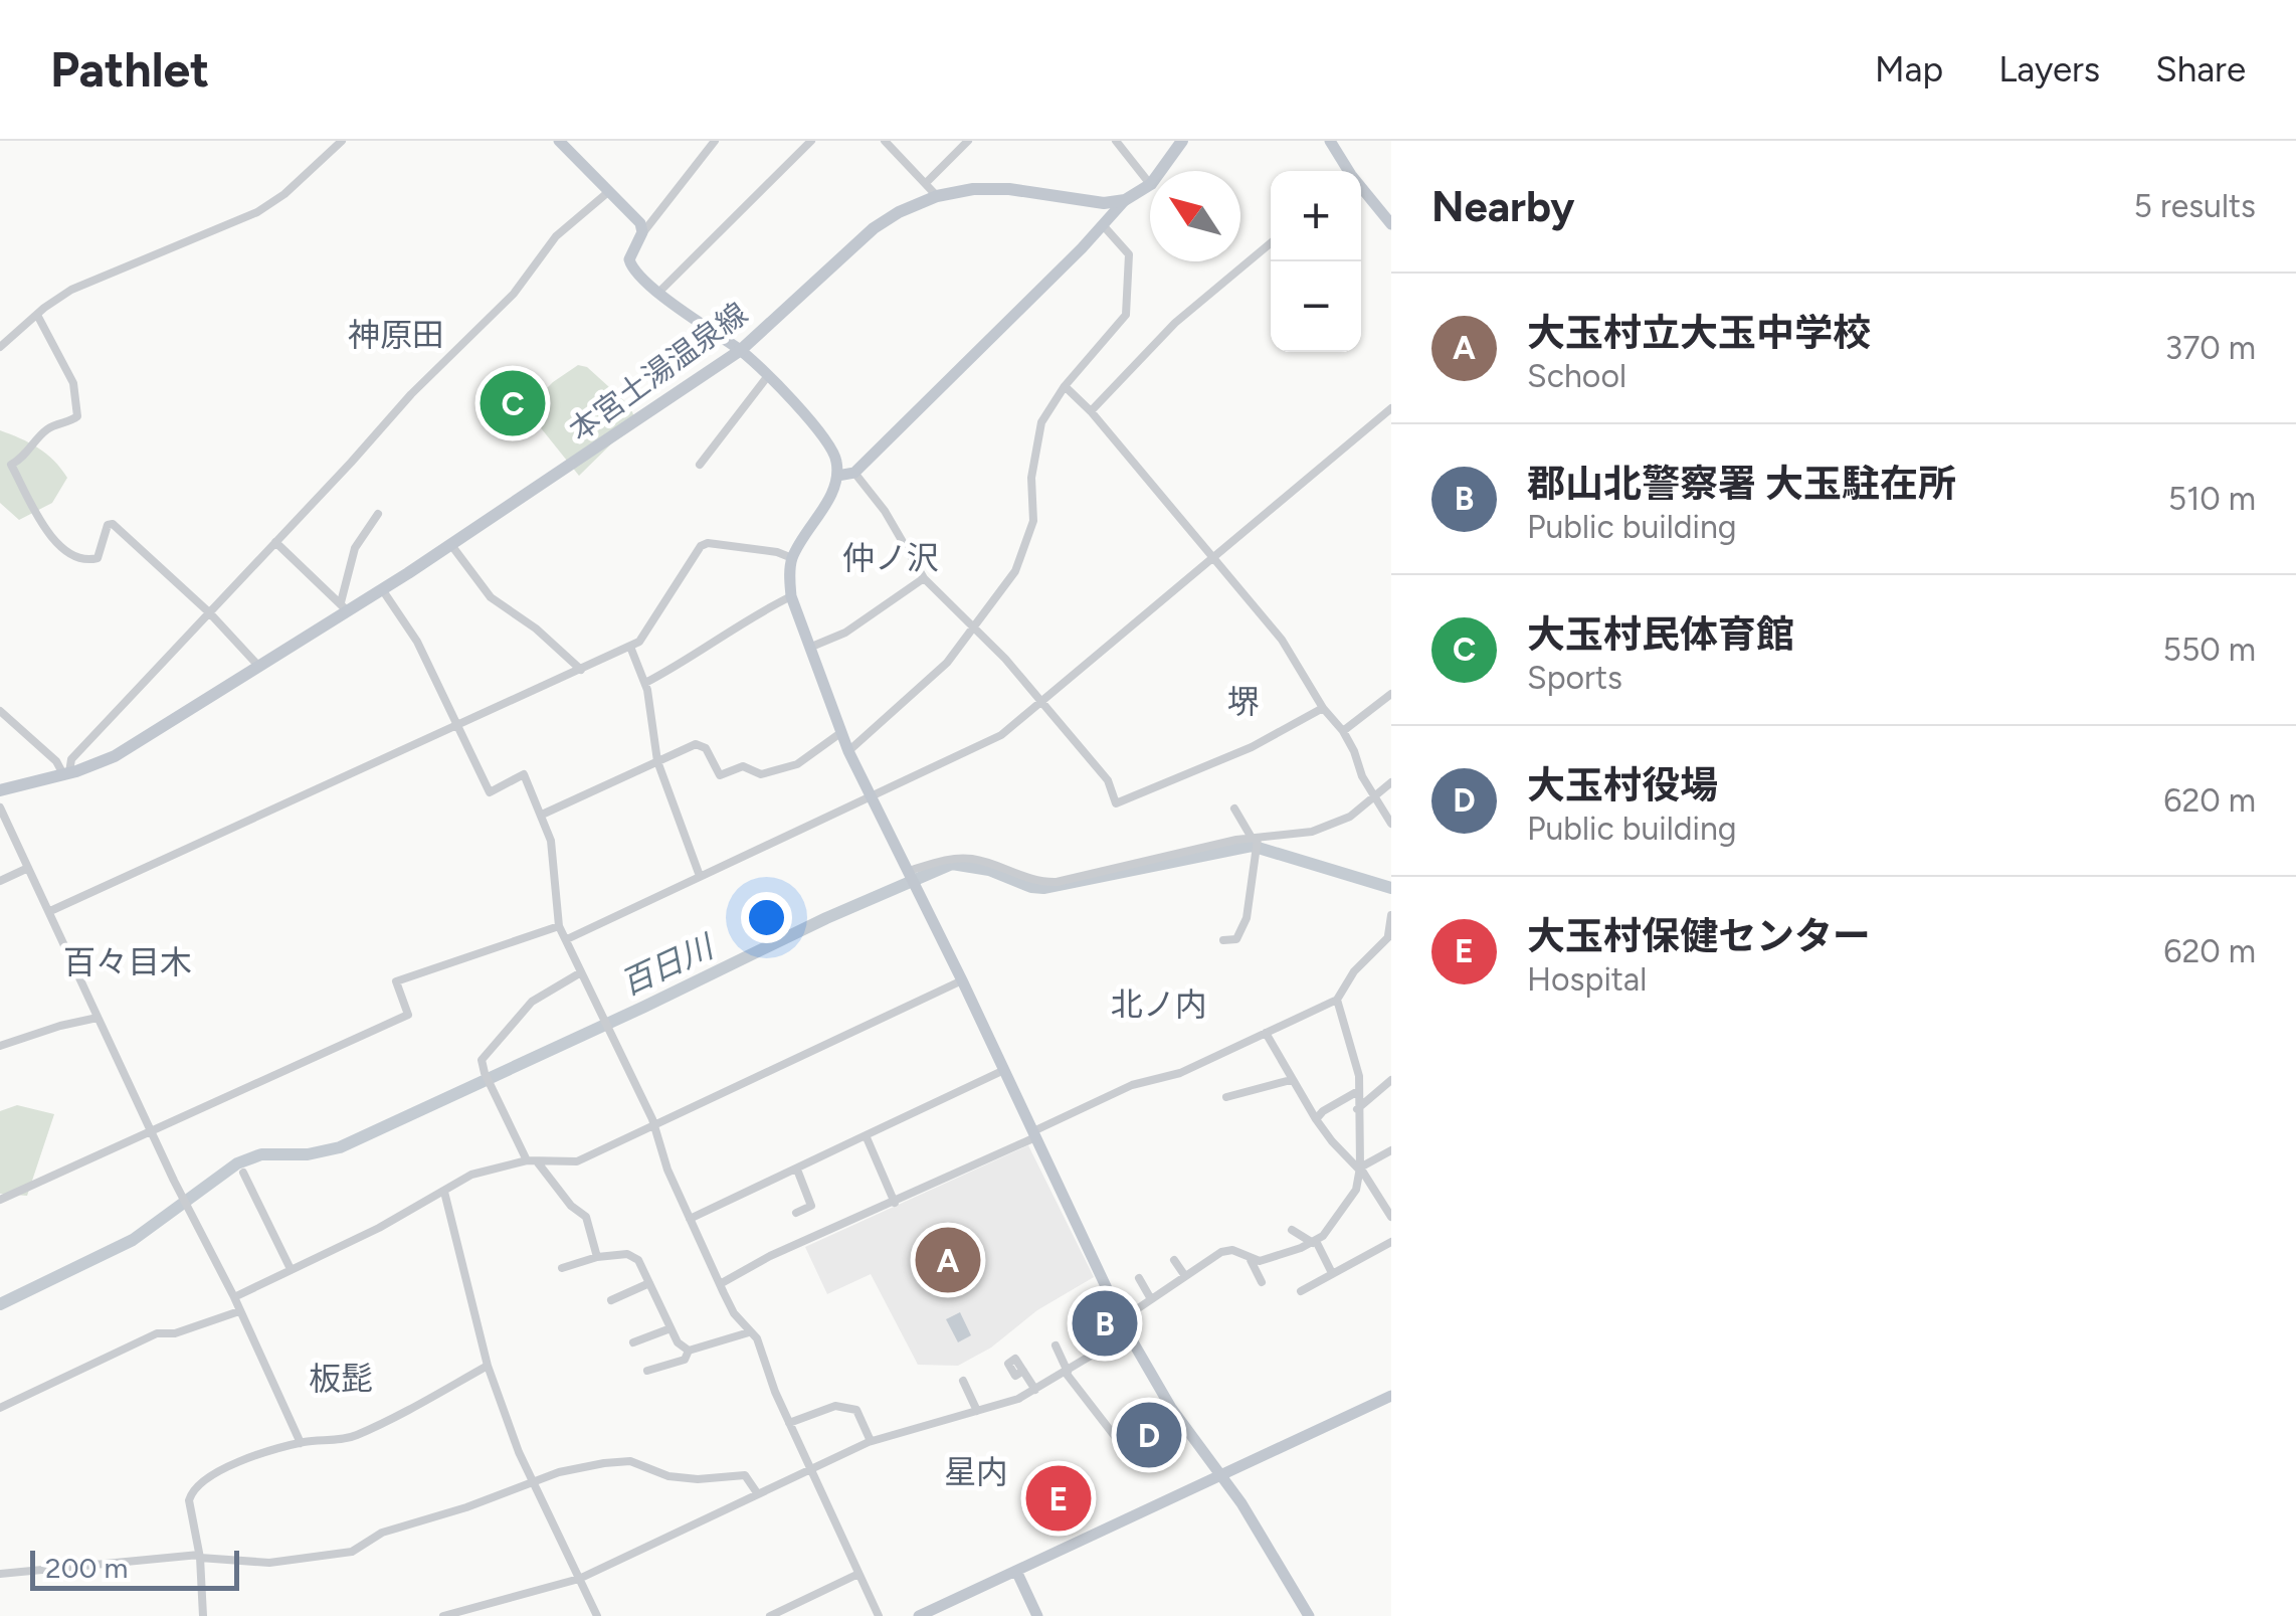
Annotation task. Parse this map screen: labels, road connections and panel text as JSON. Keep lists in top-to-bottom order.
{
  "streets": {
    "main road": ["本宮土湯温泉線"]
  },
  "districts": [
    "神原田",
    "仲ノ沢",
    "堺",
    "百々目木",
    "北ノ内",
    "板髭",
    "星内"
  ],
  "water": ["百日川"],
  "scale_bar": "200 m",
  "north": "top left",
  "page": {
    "header": "Pathlet",
    "nav": ["Map", "Layers", "Share"],
    "heading": ["Nearby", "5 results"],
    "map_buttons": ["+", "−"],
    "list": [
      {
        "mark": "A",
        "name": "大玉村立大玉中学校",
        "note": "School",
        "value": "370 m"
      },
      {
        "mark": "B",
        "name": "郡山北警察署 大玉駐在所",
        "note": "Public building",
        "value": "510 m"
      },
      {
        "mark": "C",
        "name": "大玉村民体育館",
        "note": "Sports",
        "value": "550 m"
      },
      {
        "mark": "D",
        "name": "大玉村役場",
        "note": "Public building",
        "value": "620 m"
      },
      {
        "mark": "E",
        "name": "大玉村保健センター",
        "note": "Hospital",
        "value": "620 m"
      }
    ],
    "pins": [
      "C",
      "A",
      "B",
      "D",
      "E"
    ],
    "scale": "200 m"
  }
}
